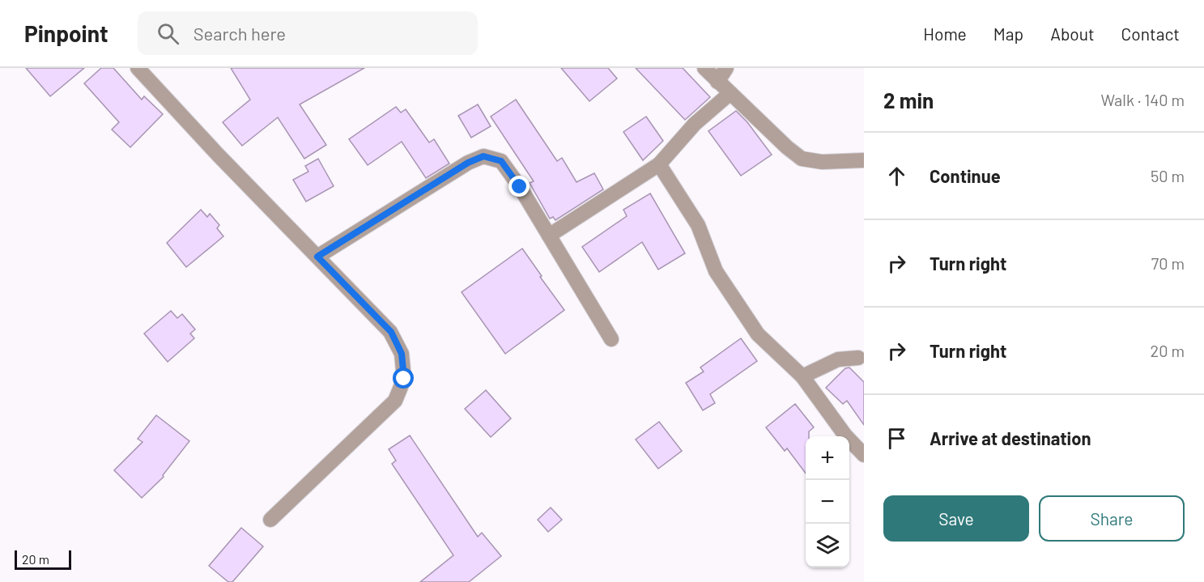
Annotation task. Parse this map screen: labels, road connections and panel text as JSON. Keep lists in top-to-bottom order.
{
  "scale_bar": "20 m",
  "page": {
    "header": "Pinpoint",
    "search": "Search here",
    "nav": [
      "Home",
      "Map",
      "About",
      "Contact"
    ],
    "heading": ["2 min", "Walk · 140 m"],
    "list": [
      ["Continue", "50 m"],
      ["Turn right", "70 m"],
      ["Turn right", "20 m"],
      "Arrive at destination"
    ],
    "map_buttons": ["+", "−"],
    "buttons": ["Save", "Share"],
    "scale": "20 m"
  }
}
